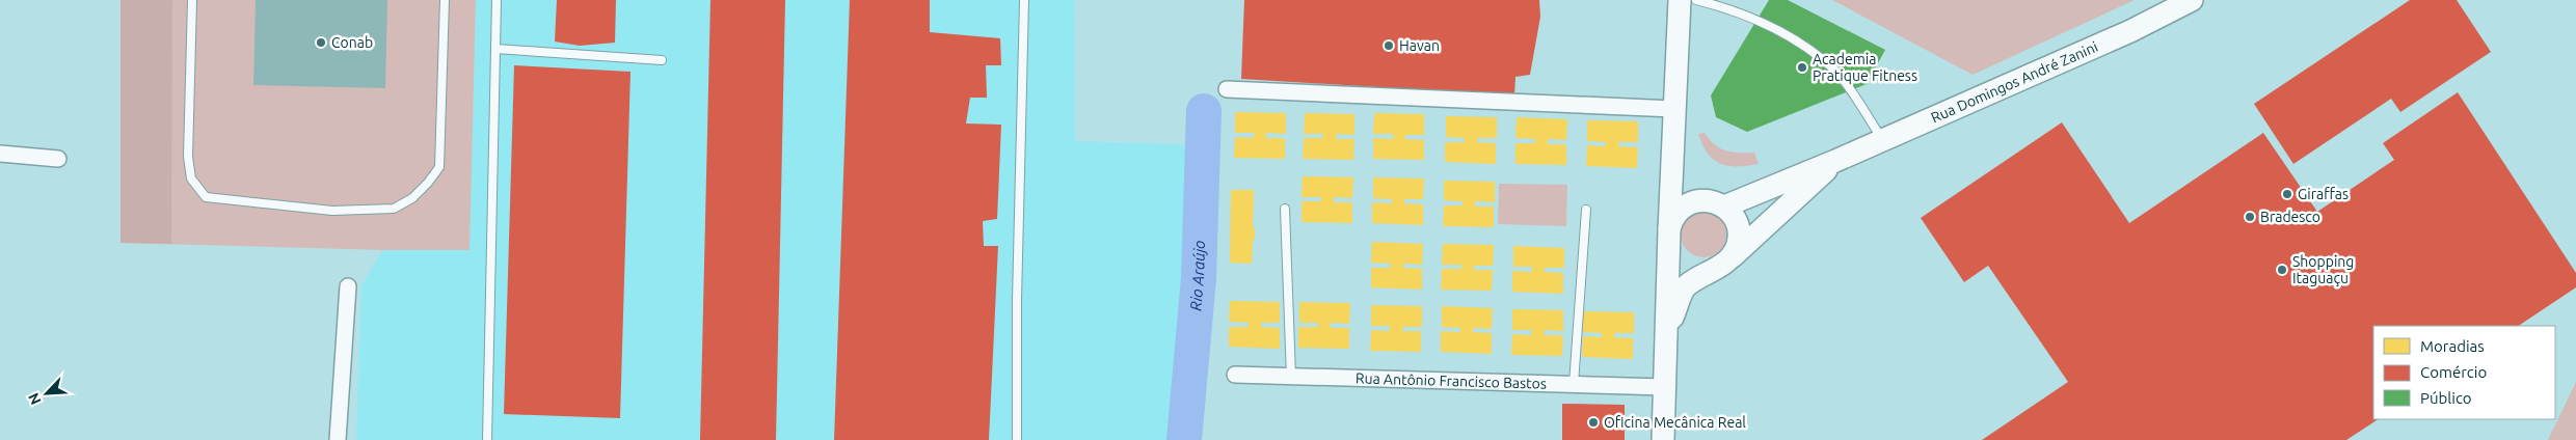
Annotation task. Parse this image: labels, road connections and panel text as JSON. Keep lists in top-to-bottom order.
{
  "streets": {
    "main road": ["Rua Domingos André Zanini"],
    "street": ["Rua Antônio Francisco Bastos"]
  },
  "water": ["Rio Araújo"],
  "places": [
    "Conab",
    "Havan",
    "Academia Pratique Fitness",
    "Giraffas",
    "Bradesco",
    "Shopping Itaguaçu",
    "Oficina Mecânica Real"
  ],
  "legend": ["Moradias", "Comércio", "Público"],
  "north": "bottom left"
}
